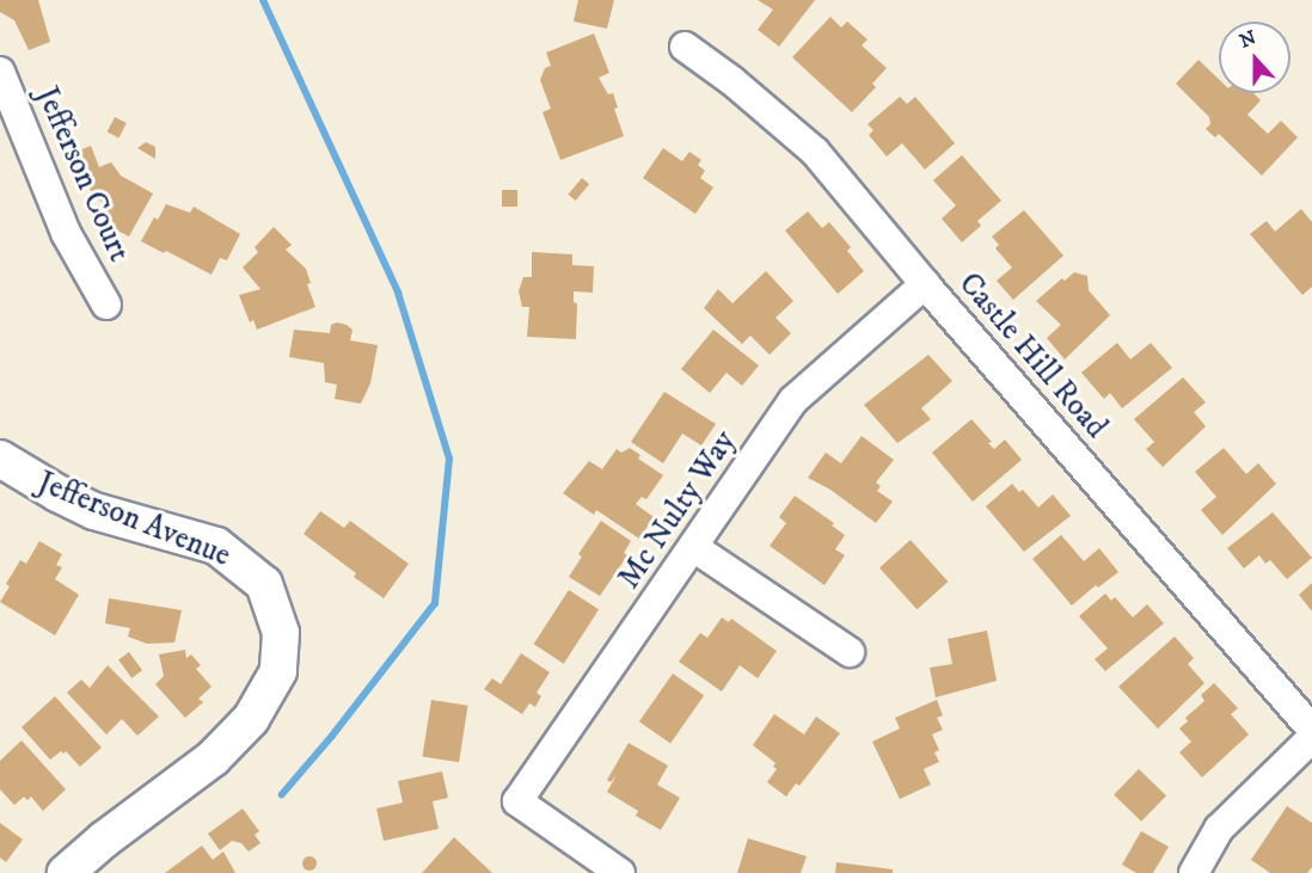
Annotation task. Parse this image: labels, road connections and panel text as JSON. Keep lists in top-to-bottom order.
{
  "streets": {
    "street": [
      "Jefferson Court",
      "Castle Hill Road",
      "Mc Nulty Way",
      "Jefferson Avenue"
    ]
  },
  "crossings": [
    ["Castle Hill Road", "Mc Nulty Way"]
  ],
  "north": "top"
}
